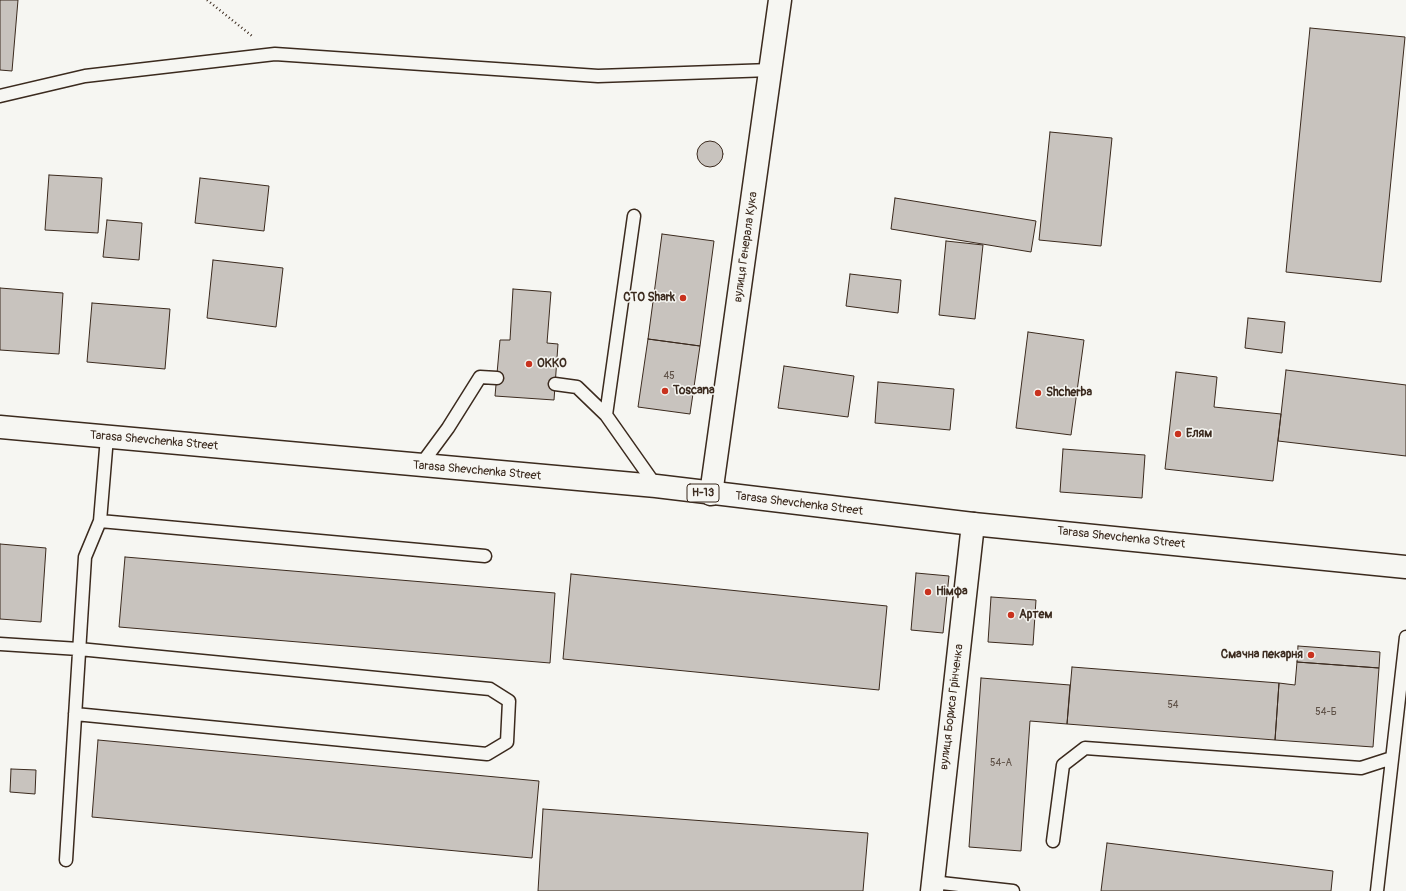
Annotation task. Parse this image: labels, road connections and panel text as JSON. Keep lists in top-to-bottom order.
{
  "streets": {
    "main road": [
      "вулиця Генерала Кука",
      "Tarasa Shevchenka Street",
      "Н-13",
      "вулиця Бориса Грінченка"
    ]
  },
  "crossings": [
    ["вулиця Генерала Кука", "Tarasa Shevchenka Street"],
    ["Tarasa Shevchenka Street", "вулиця Бориса Грінченка"]
  ],
  "places": [
    "СТО Shark",
    "OKKO",
    "Toscana",
    "Shcherba",
    "Елям",
    "Німфа",
    "Артем",
    "Смачна пекарня"
  ],
  "house_numbers": [
    "45",
    "54",
    "54-Б",
    "54-А"
  ]
}
